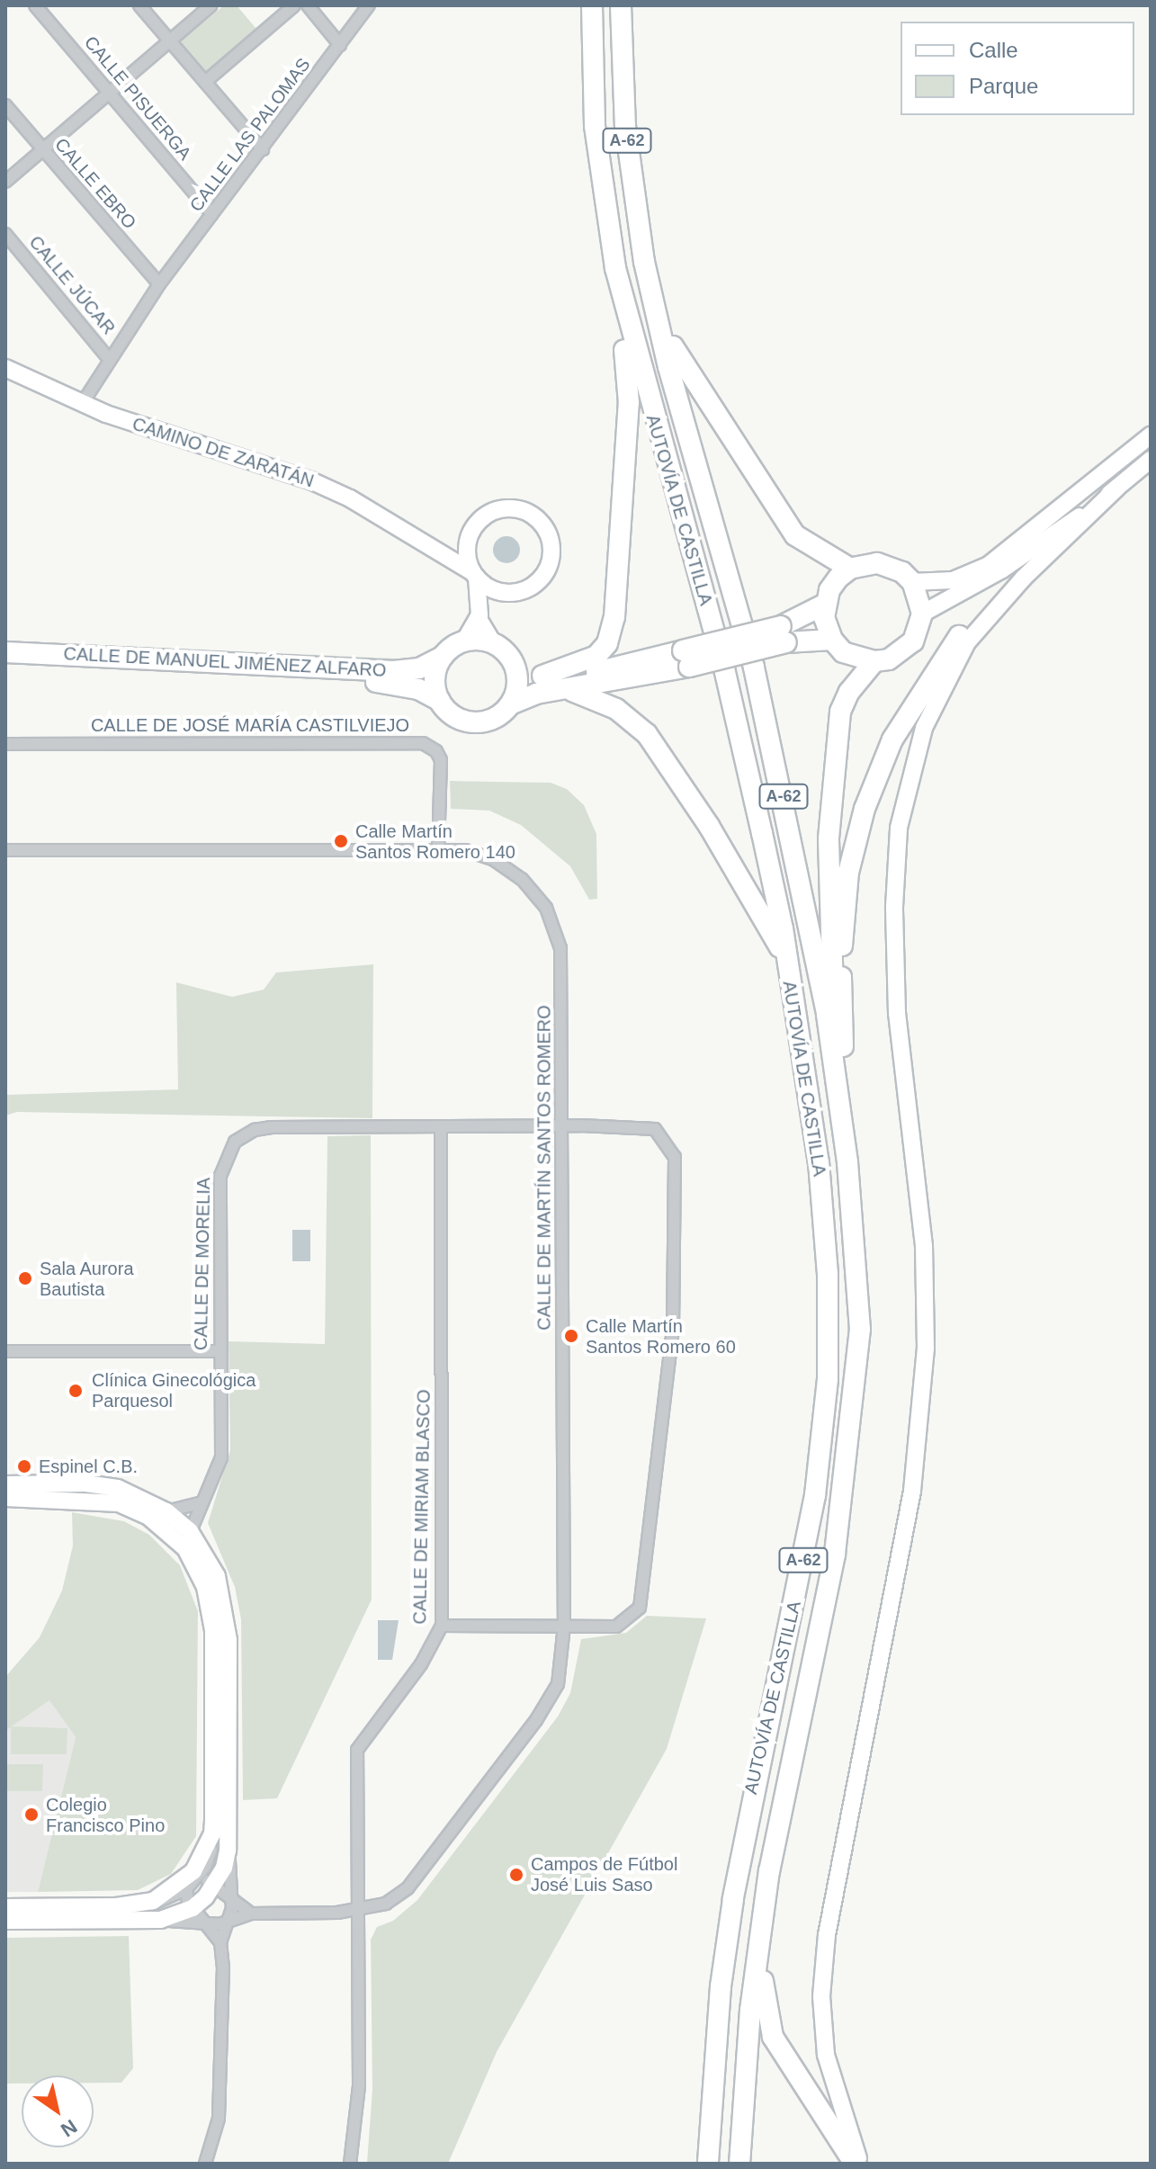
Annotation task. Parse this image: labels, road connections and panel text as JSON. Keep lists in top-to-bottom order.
{
  "streets": {
    "highway": ["A-62", "AUTOVÍA DE CASTILLA", "CALLE DE MANUEL JIMÉNEZ ALFARO"],
    "street": [
      "CALLE PISUERGA",
      "CALLE LAS PALOMAS",
      "CALLE EBRO",
      "CALLE JÚCAR",
      "CAMINO DE ZARATÁN",
      "CALLE DE JOSÉ MARÍA CASTILVIEJO",
      "CALLE DE MARTÍN SANTOS ROMERO",
      "CALLE DE MORELIA",
      "CALLE DE MIRIAM BLASCO"
    ]
  },
  "crossings": [
    ["CALLE PISUERGA", "CALLE LAS PALOMAS"],
    ["CALLE LAS PALOMAS", "CALLE EBRO"],
    ["CALLE LAS PALOMAS", "CALLE JÚCAR"],
    ["CALLE LAS PALOMAS", "CAMINO DE ZARATÁN"],
    ["CALLE DE JOSÉ MARÍA CASTILVIEJO", "CALLE DE MARTÍN SANTOS ROMERO"],
    ["CALLE DE MARTÍN SANTOS ROMERO", "CALLE DE MORELIA"],
    ["CALLE DE MARTÍN SANTOS ROMERO", "CALLE DE MIRIAM BLASCO"],
    ["CALLE DE MORELIA", "CALLE DE MIRIAM BLASCO"]
  ],
  "places": [
    "Calle Martín Santos Romero 140",
    "Sala Aurora Bautista",
    "Calle Martín Santos Romero 60",
    "Clínica Ginecológica Parquesol",
    "Espinel C.B.",
    "Colegio Francisco Pino",
    "Campos de Fútbol José Luis Saso"
  ],
  "legend": ["Calle", "Parque"],
  "north": "bottom right"
}
